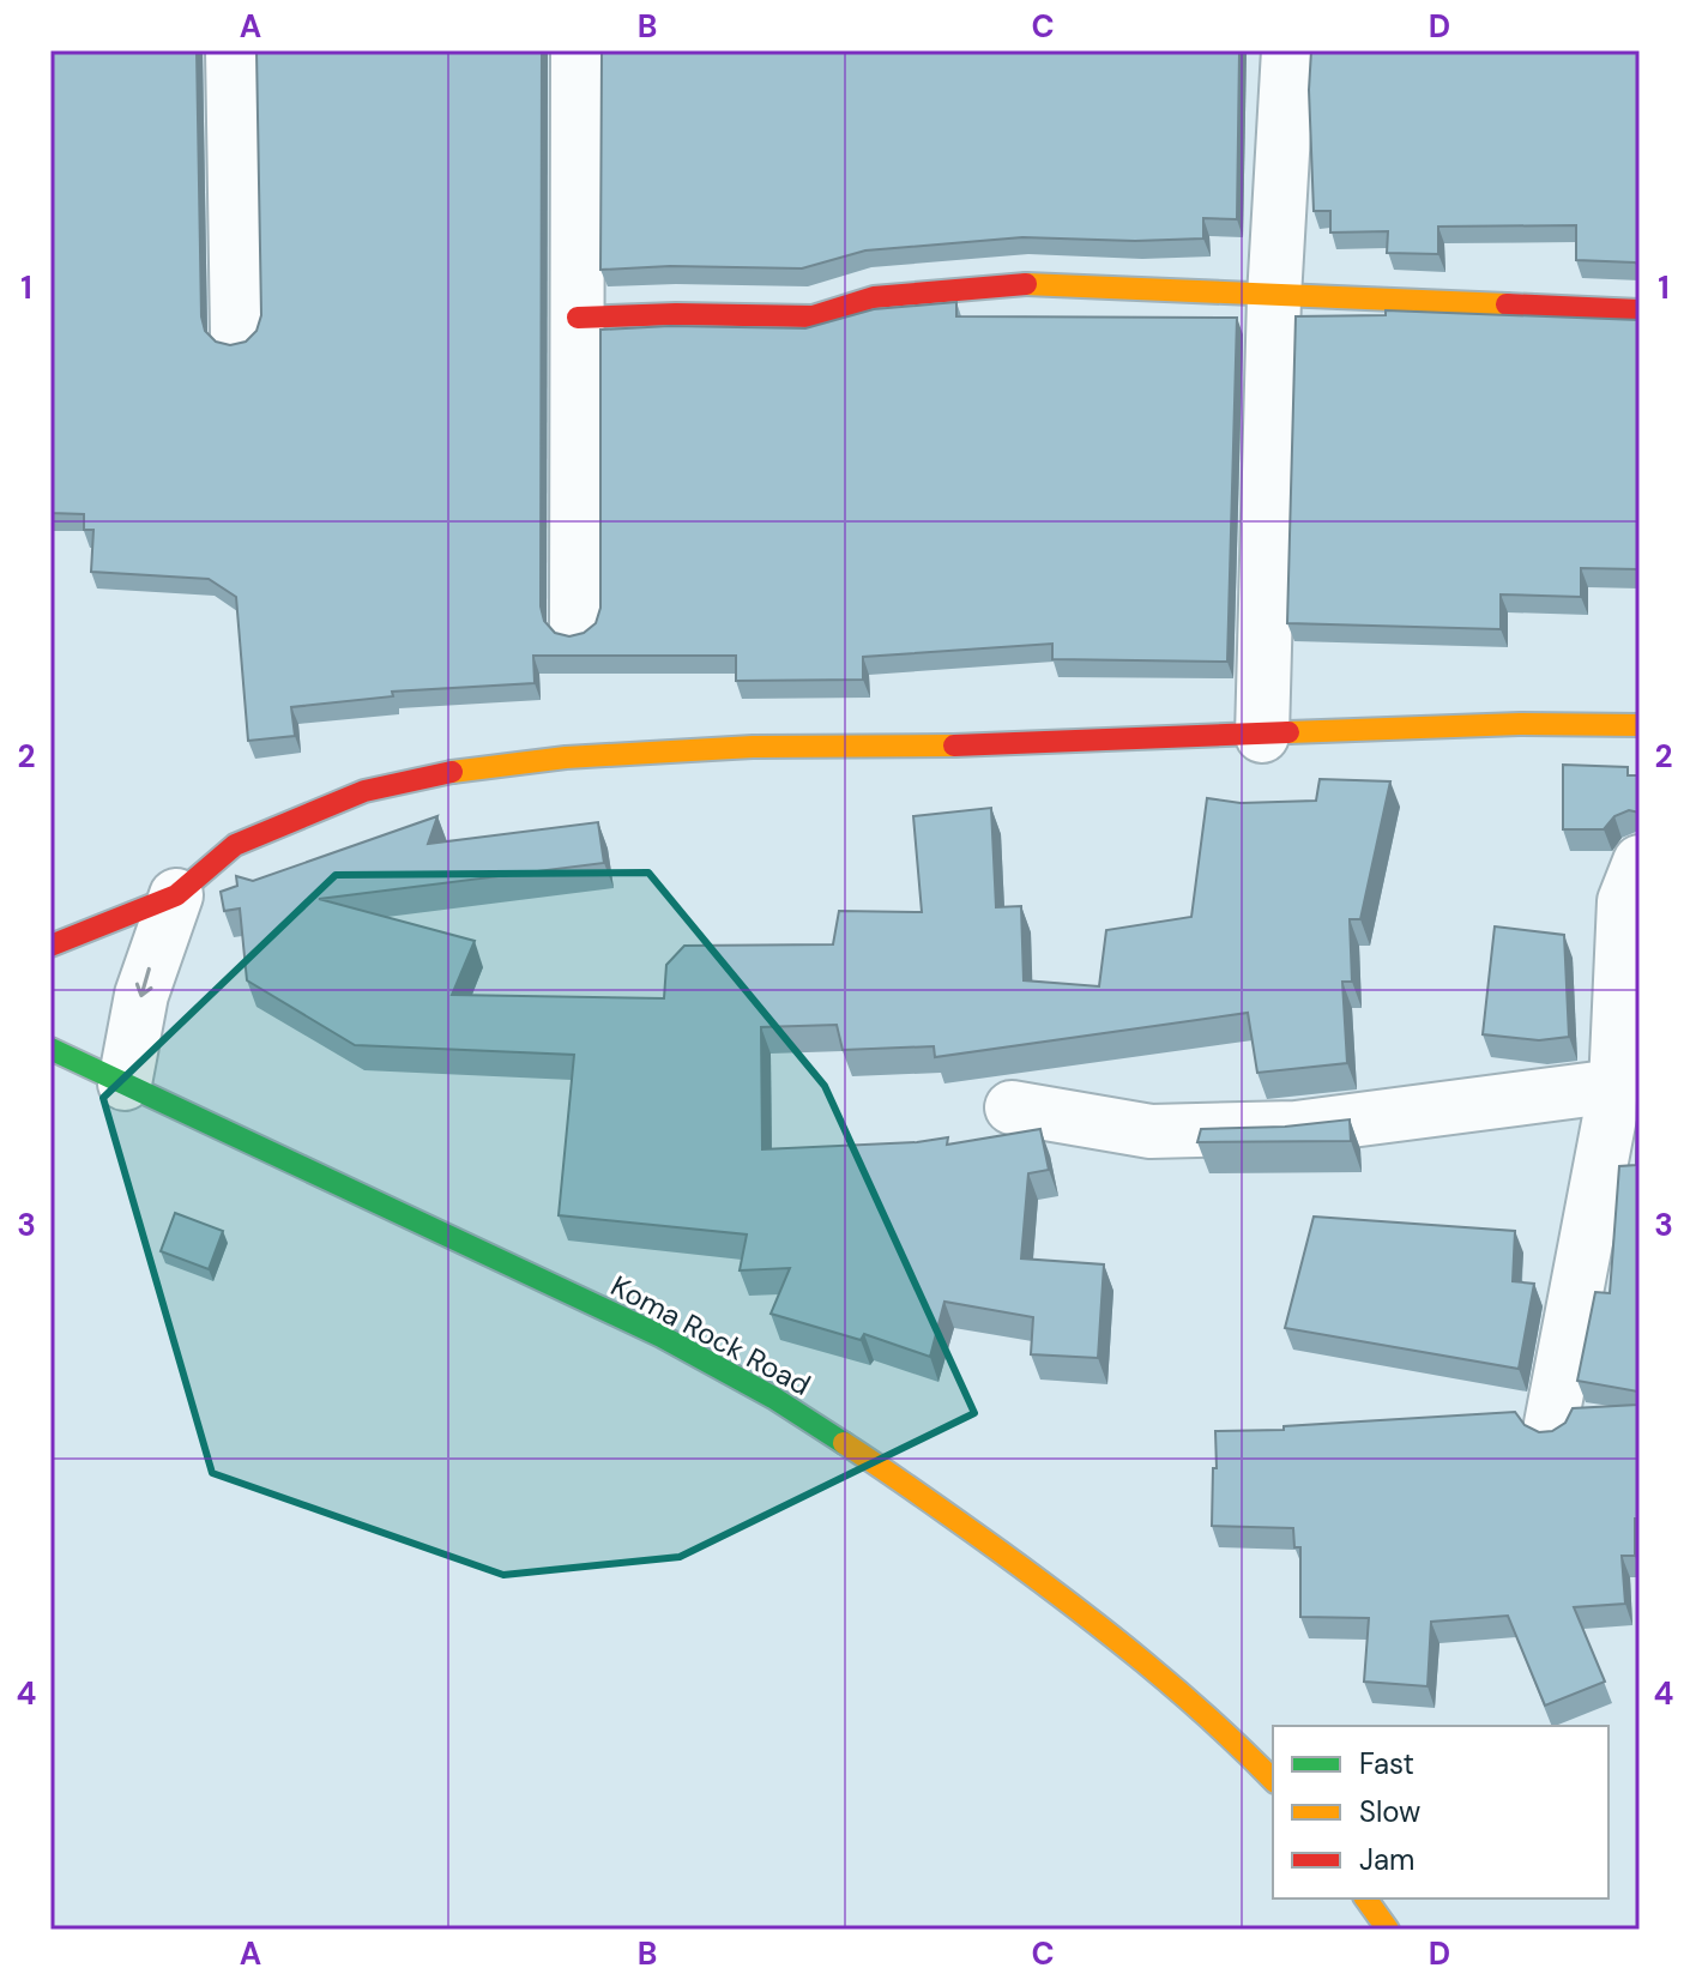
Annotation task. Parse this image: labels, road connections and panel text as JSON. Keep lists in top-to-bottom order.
{
  "streets": {
    "street": ["Koma Rock Road"]
  },
  "legend": ["Fast", "Slow", "Jam"],
  "grid": {
    "columns": [
      "A",
      "B",
      "C",
      "D"
    ],
    "rows": [
      "1",
      "2",
      "3",
      "4"
    ]
  }
}
